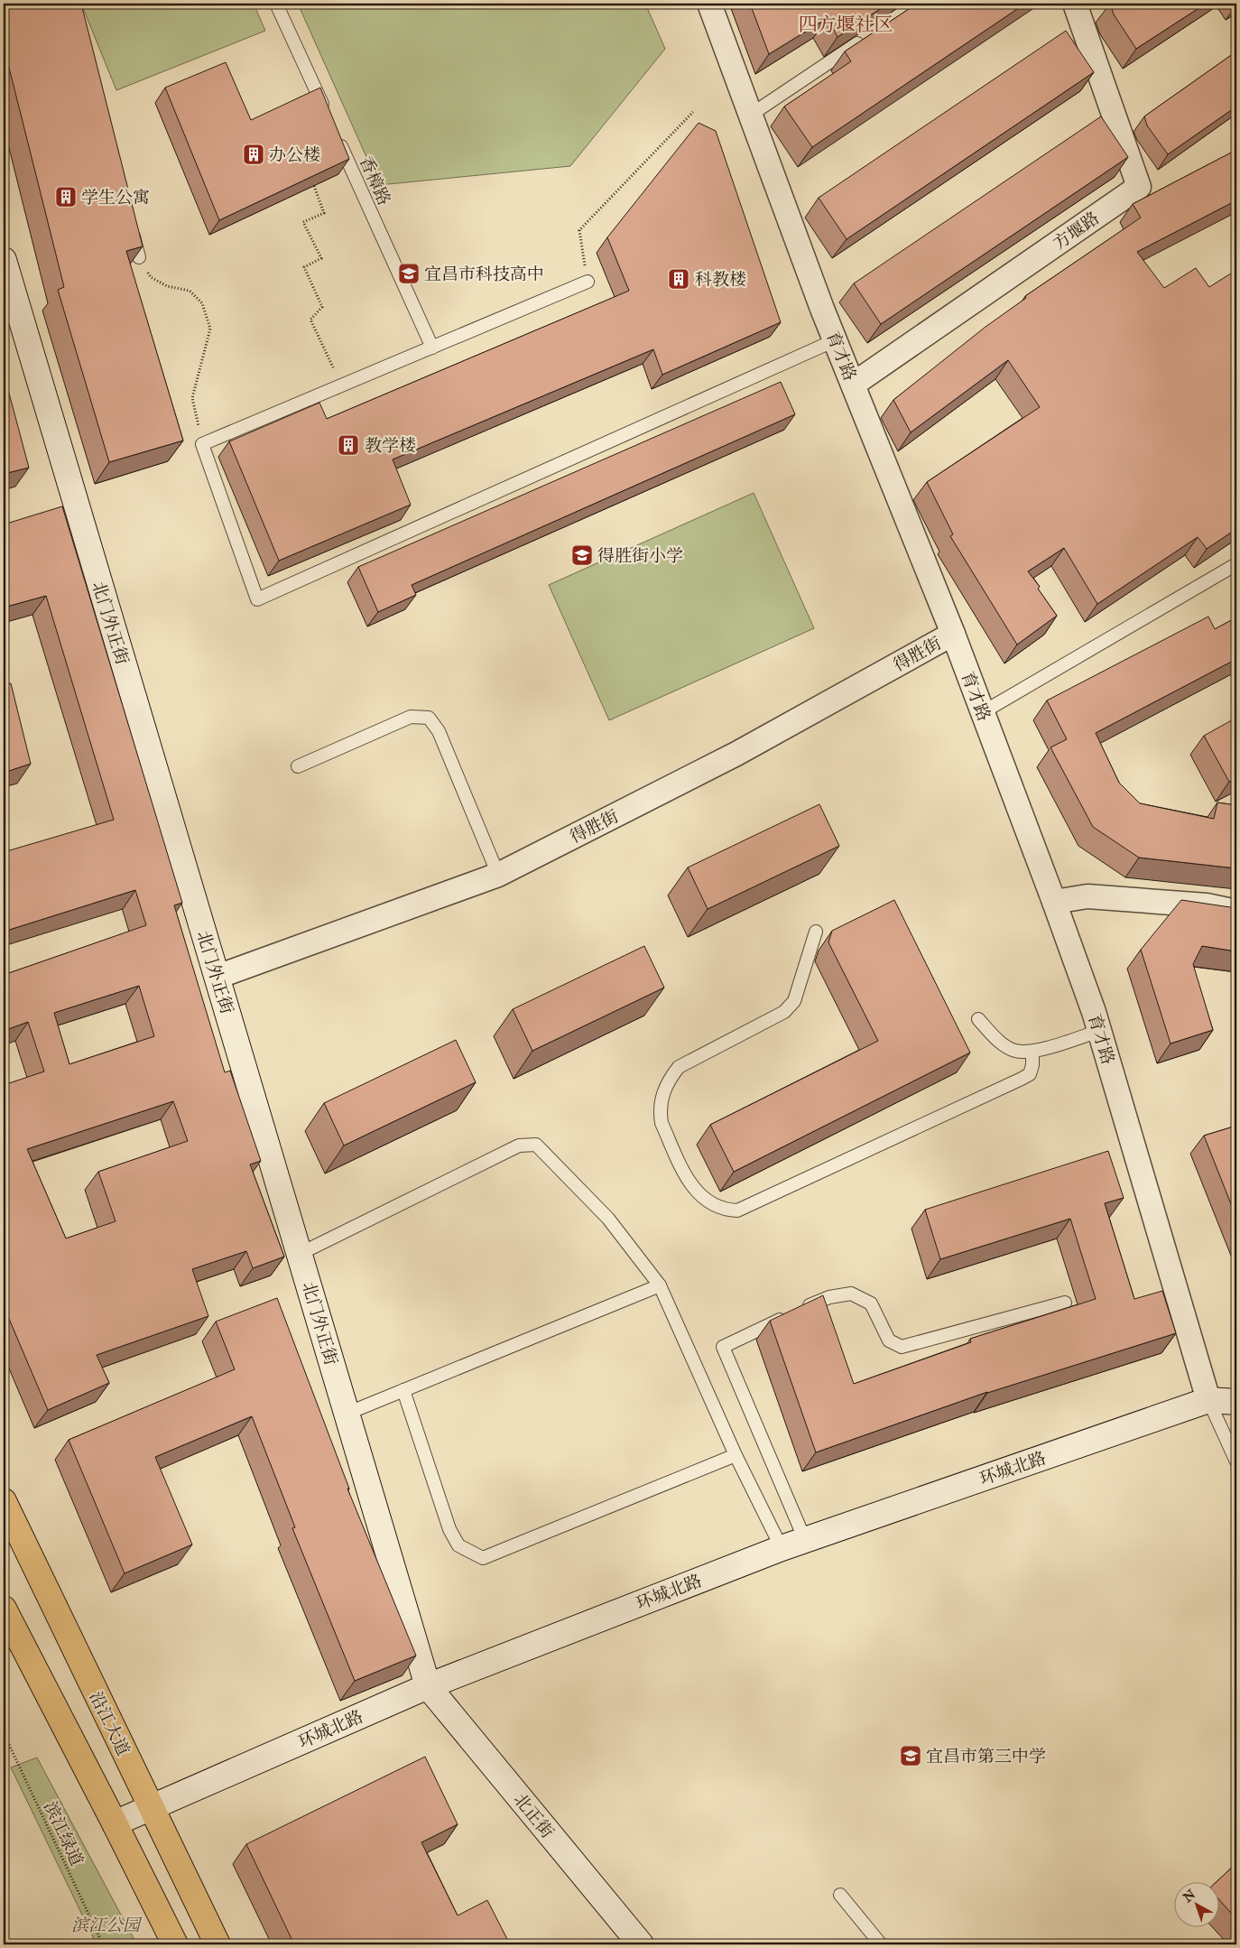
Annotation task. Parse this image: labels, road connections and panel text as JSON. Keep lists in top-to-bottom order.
{
  "streets": {
    "main road": ["沿江大道"],
    "street": [
      "方堰路",
      "育才路",
      "北门外正街",
      "得胜街",
      "环城北路",
      "北正街"
    ],
    "lane": ["香樟路"],
    "path": ["滨江绿道"]
  },
  "crossings": [
    ["方堰路", "育才路"],
    ["育才路", "得胜街"],
    ["育才路", "环城北路"],
    ["北门外正街", "得胜街"],
    ["北门外正街", "环城北路"],
    ["北门外正街", "北正街"],
    ["环城北路", "沿江大道"],
    ["环城北路", "北正街"]
  ],
  "districts": ["四方堰社区"],
  "parks": ["滨江公园"],
  "places": {
    "building": [
      "办公楼",
      "学生公寓",
      "科教楼",
      "教学楼"
    ],
    "school or university": ["宜昌市科技高中", "得胜街小学", "宜昌市第三中学"]
  },
  "north": "top left"
}
